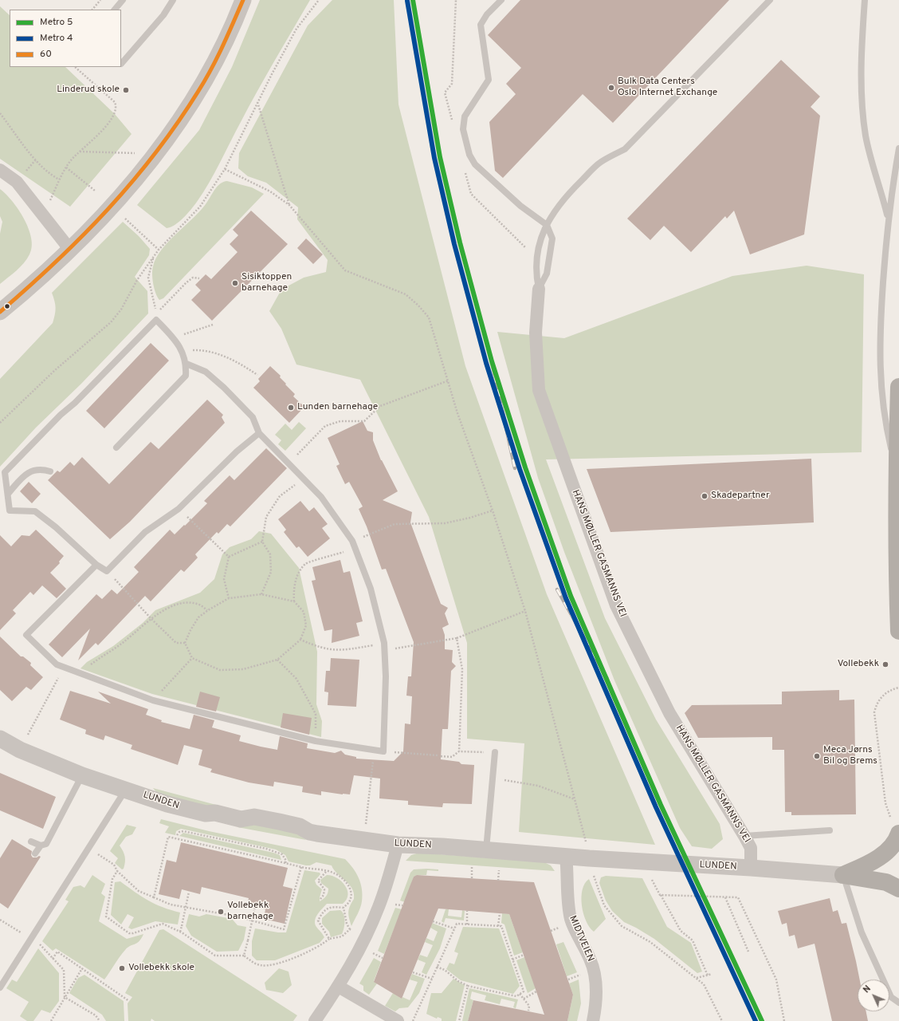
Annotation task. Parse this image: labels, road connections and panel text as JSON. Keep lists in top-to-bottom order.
{
  "streets": {
    "street": ["HANS MØLLER GASMANNS VEI", "LUNDEN", "MIDTVEIEN"]
  },
  "crossings": [
    ["HANS MØLLER GASMANNS VEI", "LUNDEN"],
    ["LUNDEN", "MIDTVEIEN"]
  ],
  "places": [
    "Bulk Data Centers Oslo Internet Exchange",
    "Linderud skole",
    "Sisiktoppen barnehage",
    "Lunden barnehage",
    "Skadepartner",
    "Vollebekk",
    "Meca Jørns Bil og Brems",
    "Vollebekk barnehage",
    "Vollebekk skole"
  ],
  "lines": ["metro line 5", "transit line 60", "metro line 4"],
  "legend": ["Metro 5", "Metro 4", "60"],
  "north": "top left"
}
